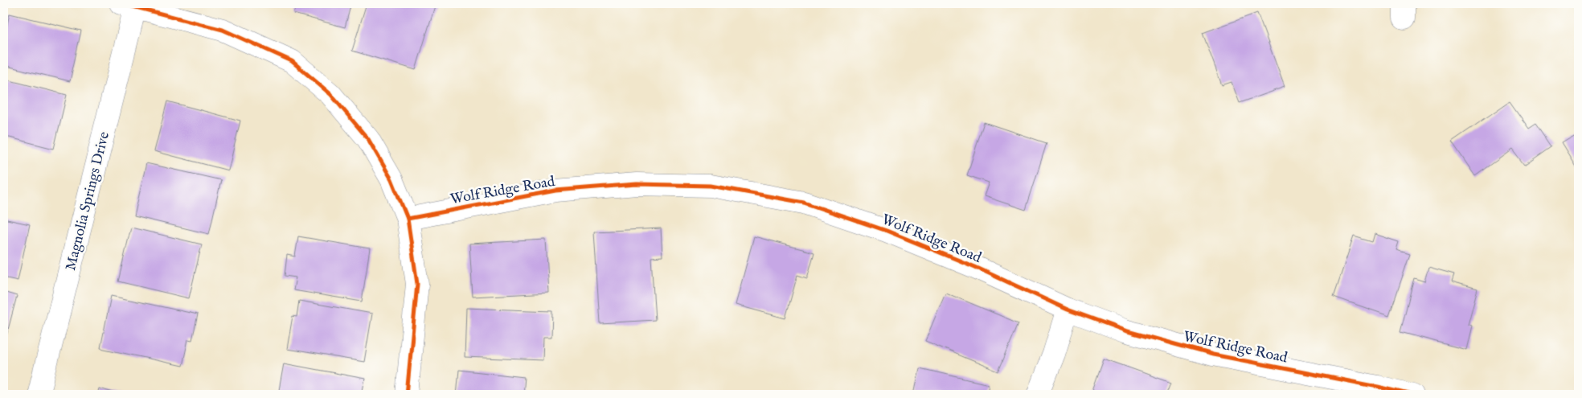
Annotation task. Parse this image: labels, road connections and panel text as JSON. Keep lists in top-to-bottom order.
{
  "streets": {
    "street": ["Wolf Ridge Road", "Magnolia Springs Drive"]
  }
}
